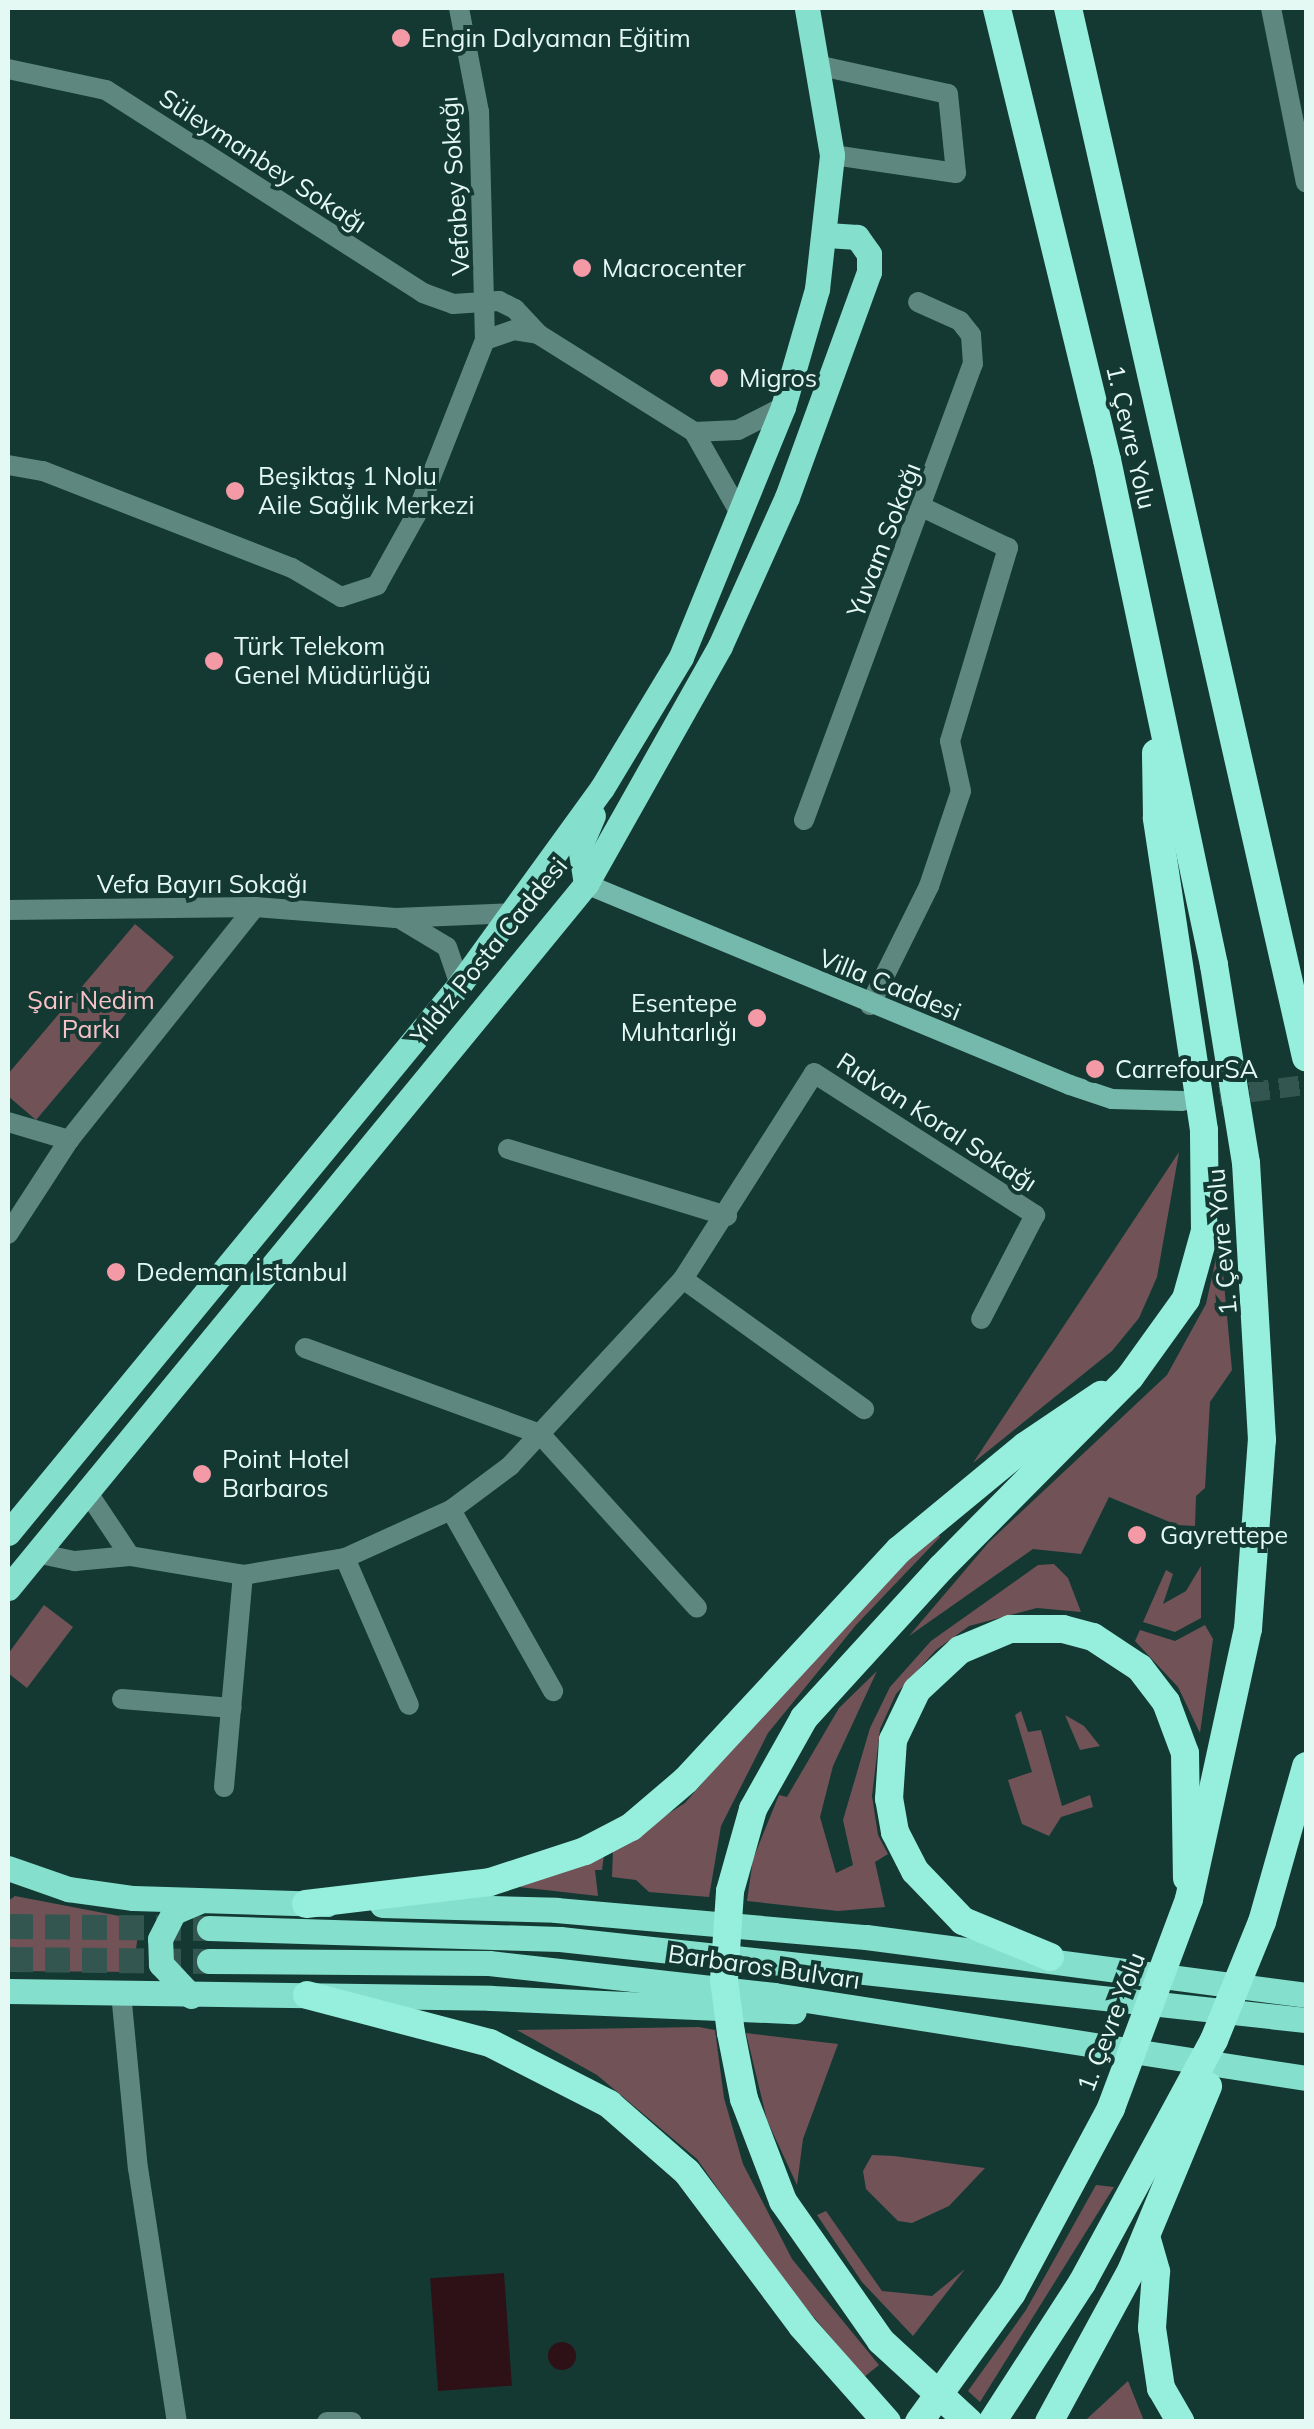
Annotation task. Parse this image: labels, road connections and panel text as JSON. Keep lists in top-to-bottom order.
{
  "streets": {
    "highway": ["1. Çevre Yolu"],
    "main road": ["Yıldız Posta Caddesi", "Villa Caddesi", "Barbaros Bulvarı"],
    "street": [
      "Süleymanbey Sokağı",
      "Vefabey Sokağı",
      "Yuvam Sokağı",
      "Vefa Bayırı Sokağı",
      "Rıdvan Koral Sokağı"
    ]
  },
  "crossings": [
    ["Süleymanbey Sokağı", "Vefabey Sokağı"],
    ["Süleymanbey Sokağı", "Yıldız Posta Caddesi"],
    ["Vefa Bayırı Sokağı", "Yıldız Posta Caddesi"],
    ["Yıldız Posta Caddesi", "Villa Caddesi"]
  ],
  "parks": ["Şair Nedim Parkı"],
  "places": [
    "Engin Dalyaman Eğitim",
    "Macrocenter",
    "Migros",
    "Beşiktaş 1 Nolu Aile Sağlık Merkezi",
    "Türk Telekom Genel Müdürlüğü",
    "Esentepe Muhtarlığı",
    "CarrefourSA",
    "Dedeman İstanbul",
    "Point Hotel Barbaros",
    "Gayrettepe"
  ]
}
